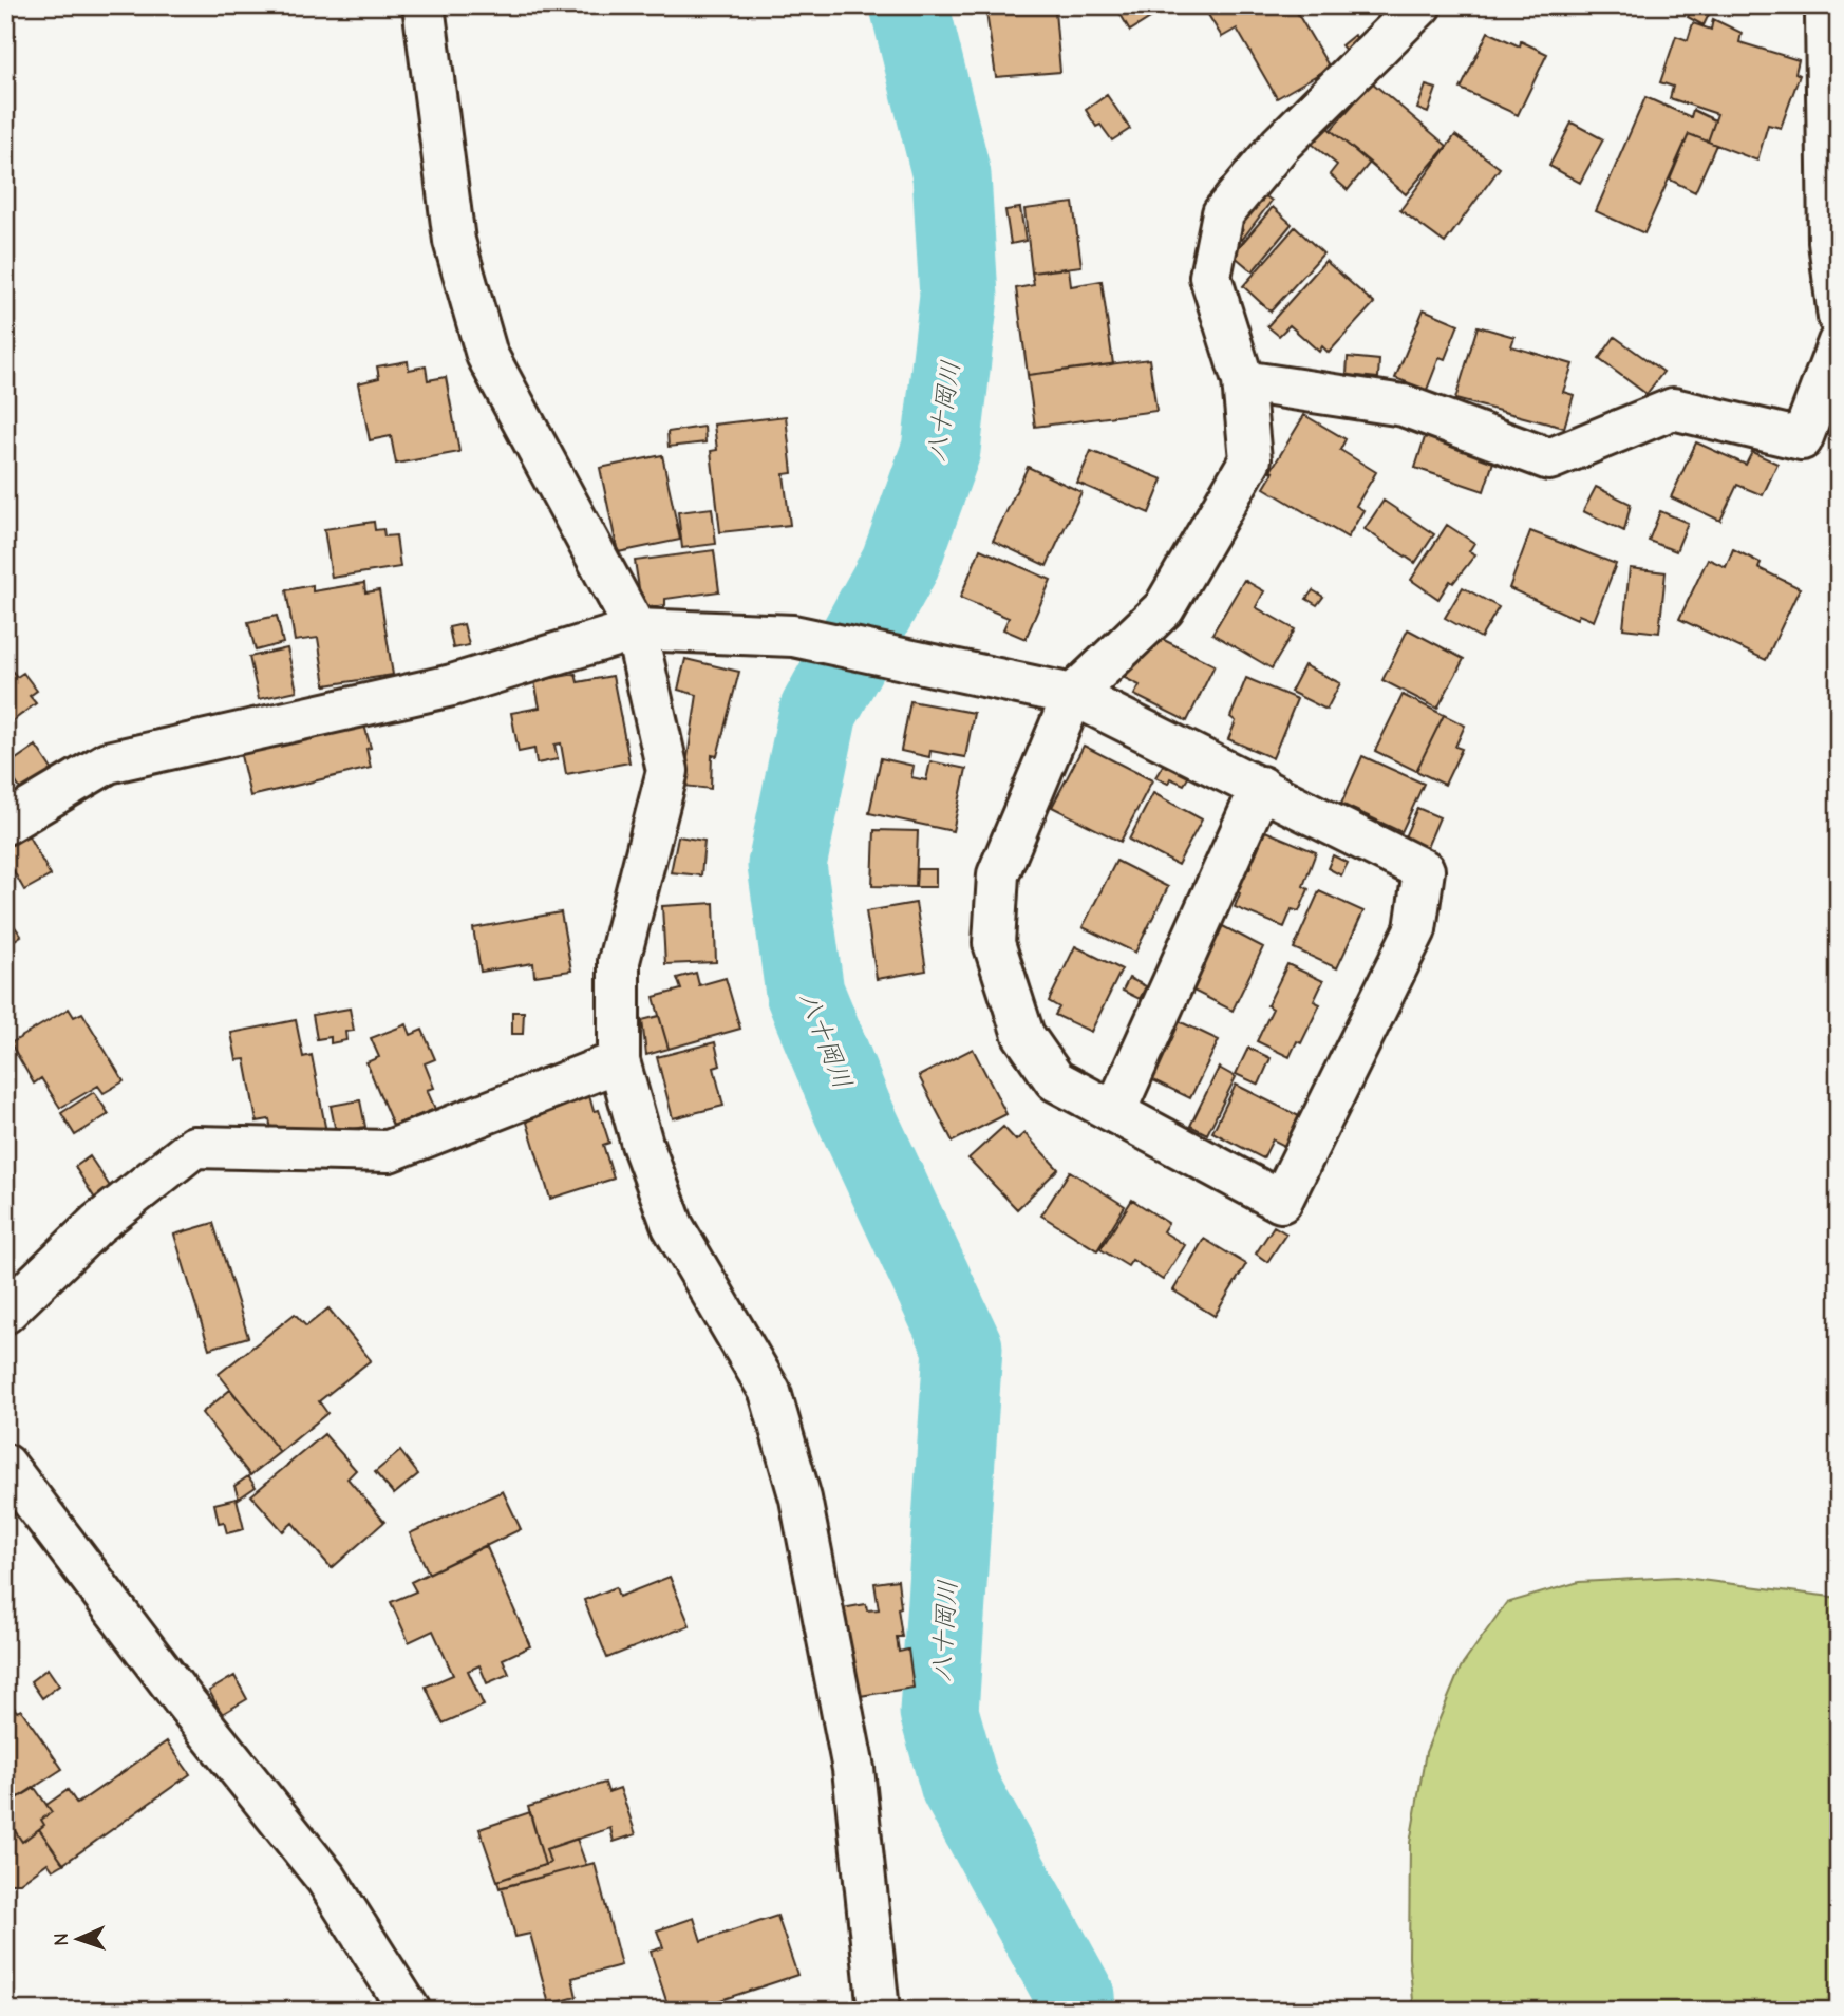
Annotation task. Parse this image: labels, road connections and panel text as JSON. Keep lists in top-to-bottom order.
{
  "water": ["八十岡川"],
  "north": "left"
}
